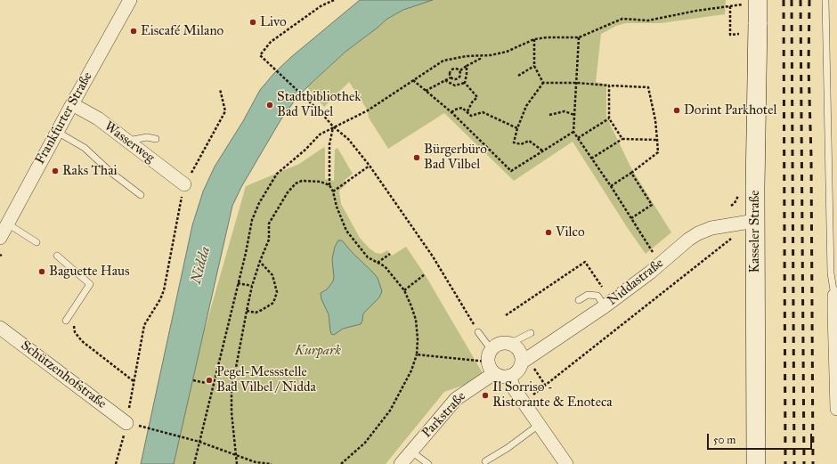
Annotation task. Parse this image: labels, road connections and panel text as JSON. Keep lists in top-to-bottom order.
{
  "streets": {
    "main road": ["Kasseler Straße"],
    "street": [
      "Frankfurter Straße",
      "Wasserweg",
      "Niddastraße",
      "Schützenhofstraße",
      "Parkstraße"
    ]
  },
  "crossings": [
    ["Frankfurter Straße", "Wasserweg"],
    ["Kasseler Straße", "Niddastraße"],
    ["Niddastraße", "Parkstraße"]
  ],
  "water": ["Nidda"],
  "parks": ["Kurpark"],
  "places": [
    "Livo",
    "Eiscafé Milano",
    "Stadtbibliothek Bad Vilbel",
    "Dorint Parkhotel",
    "Bürgerbüro Bad Vilbel",
    "Raks Thai",
    "Vilco",
    "Baguette Haus",
    "Pegel-Messstelle Bad Vilbel / Nidda",
    "Il Sorriso - Ristorante & Enoteca"
  ],
  "scale_bar": "50 m"
}
